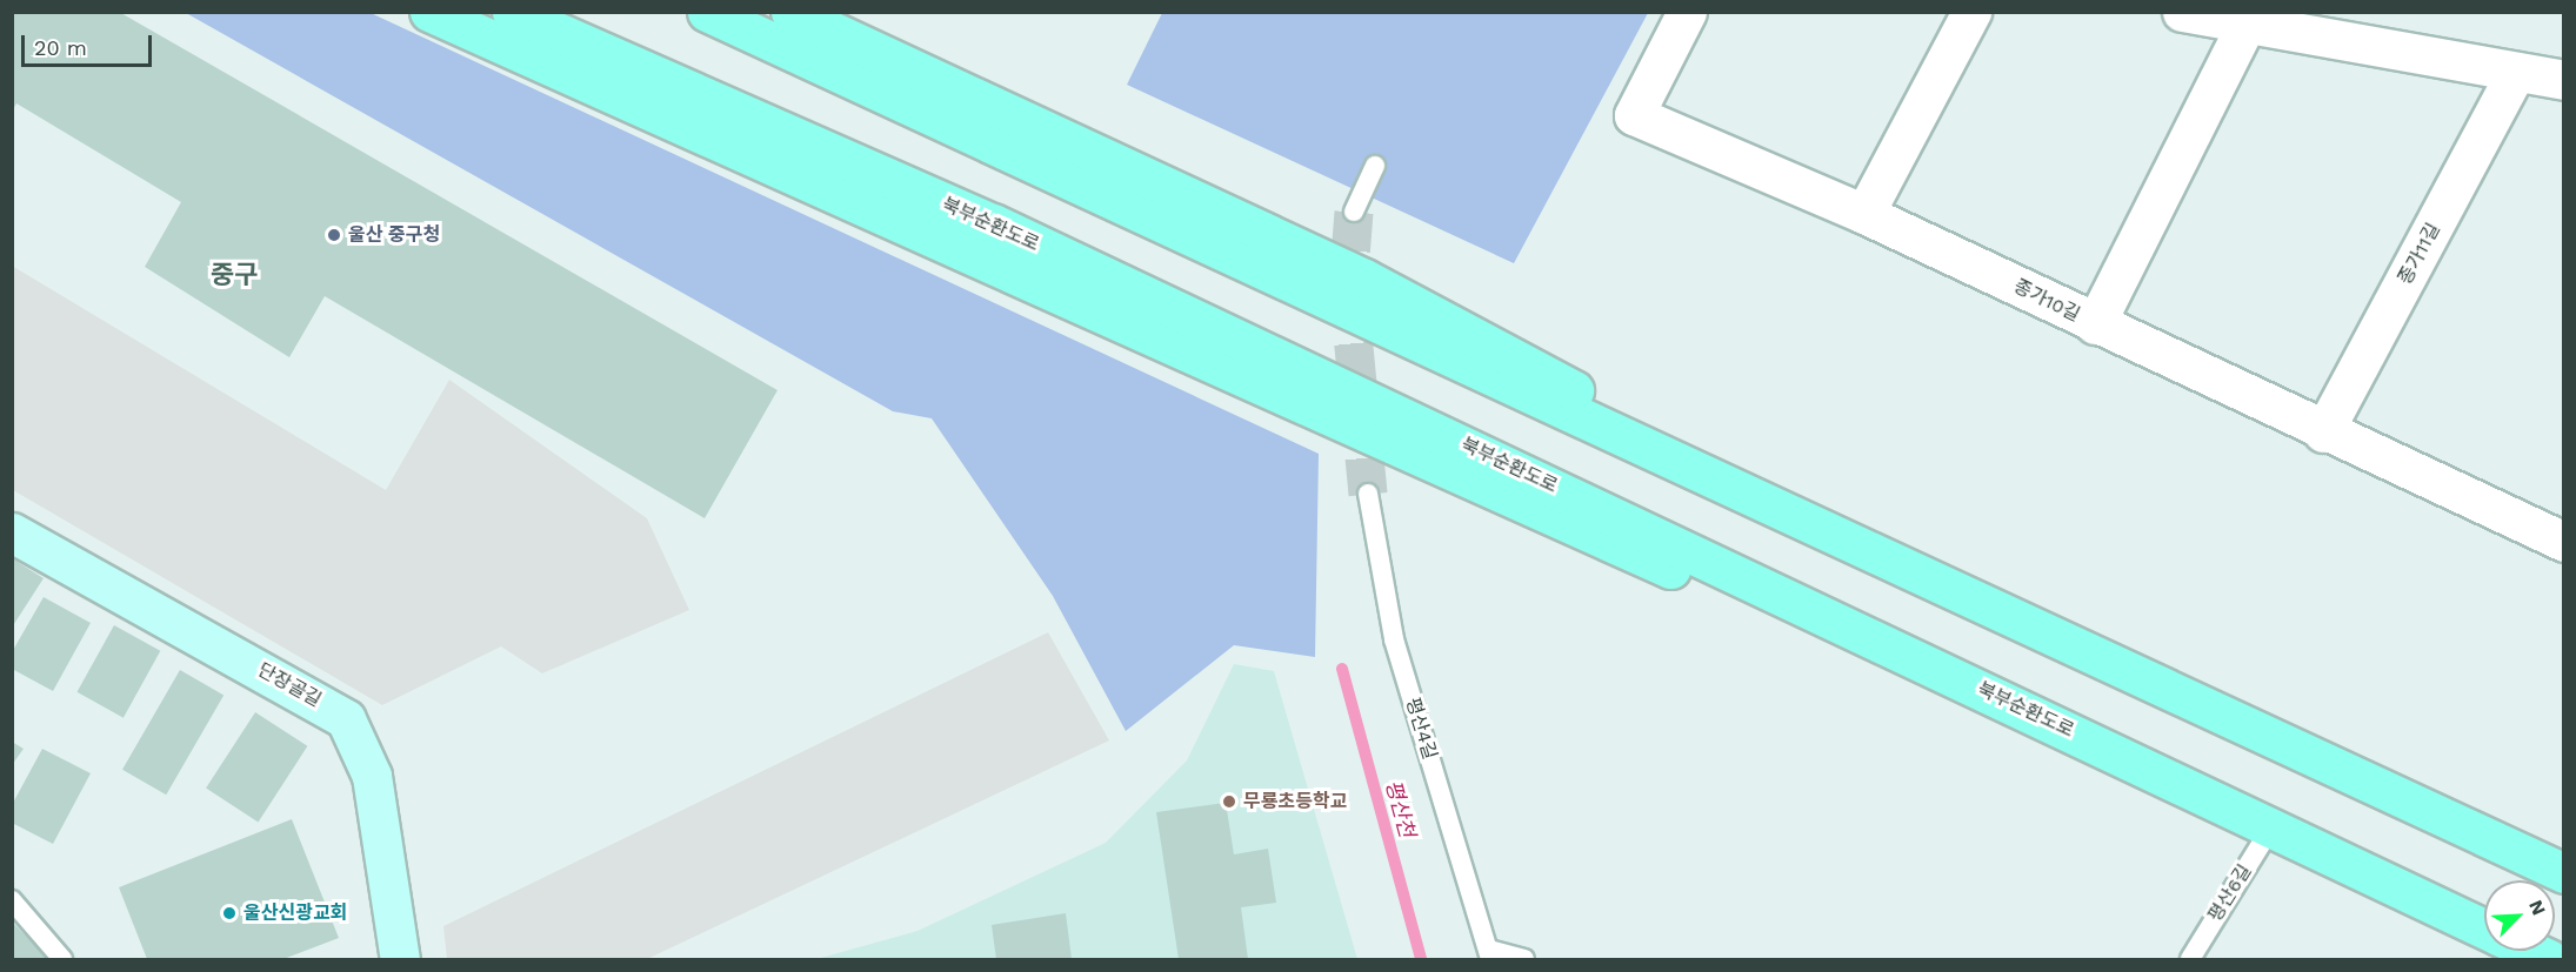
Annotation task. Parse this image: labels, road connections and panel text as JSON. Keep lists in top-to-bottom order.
{
  "streets": {
    "main road": ["북부순환도로"],
    "street": ["종가11길", "종가10길", "단장골길"],
    "lane": ["평산4길", "평산6길"]
  },
  "crossings": [
    ["북부순환도로", "평산6길"],
    ["종가11길", "종가10길"]
  ],
  "districts": ["중구"],
  "water": ["평산천"],
  "places": ["울산 중구청", "무룡초등학교", "울산신광교회"],
  "scale_bar": "20 m",
  "north": "top right"
}
